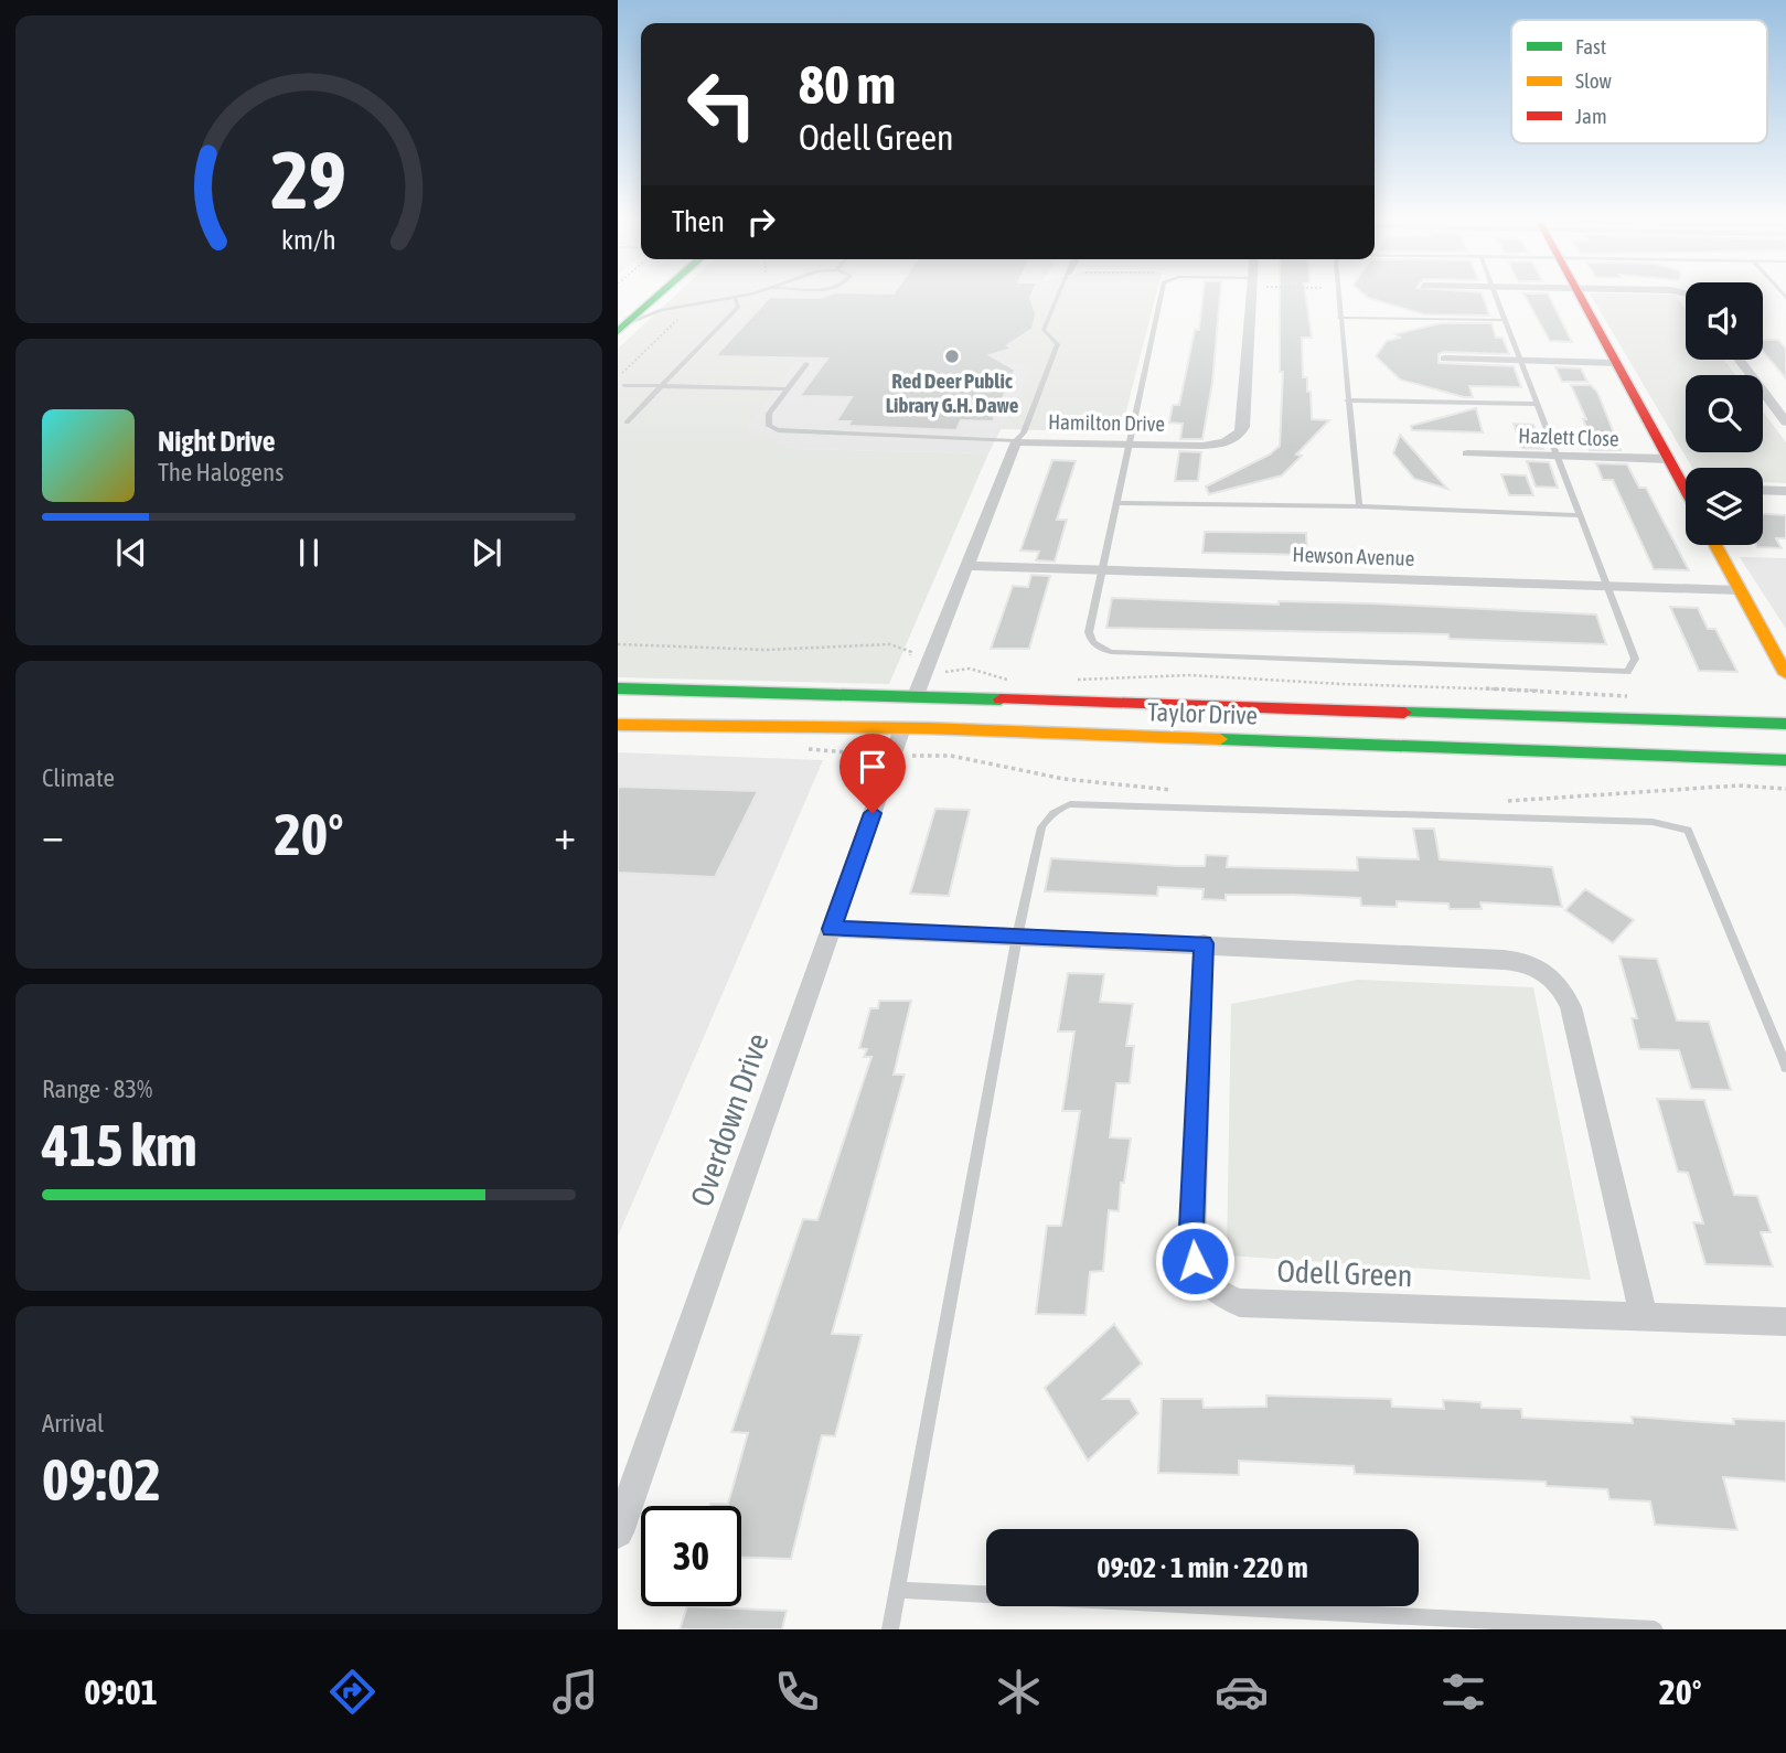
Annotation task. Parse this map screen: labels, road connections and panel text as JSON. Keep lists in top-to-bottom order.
{
  "streets": {
    "main road": ["Taylor Drive"],
    "street": [
      "Hamilton Drive",
      "Hazlett Close",
      "Hewson Avenue",
      "Overdown Drive",
      "Odell Green"
    ]
  },
  "crossings": [
    ["Hamilton Drive", "Hewson Avenue"],
    ["Hamilton Drive", "Taylor Drive"],
    ["Taylor Drive", "Overdown Drive"]
  ],
  "places": ["Red Deer Public Library G.H. Dawe"],
  "legend": ["Fast", "Slow", "Jam"],
  "page": {
    "turn": ["80 m", "Odell Green"],
    "then": "Then",
    "song": ["Night Drive", "The Halogens"],
    "tile": [
      "Climate",
      ["Range · 83%", "415 km"],
      ["Arrival", "09:02"]
    ],
    "heat": ["−", "20°", "+"],
    "limit": "30",
    "trip": "09:02 · 1 min · 220 m",
    "tabs": ["09:01", "20°"],
    "gauge": ["29", "km/h"]
  }
}
